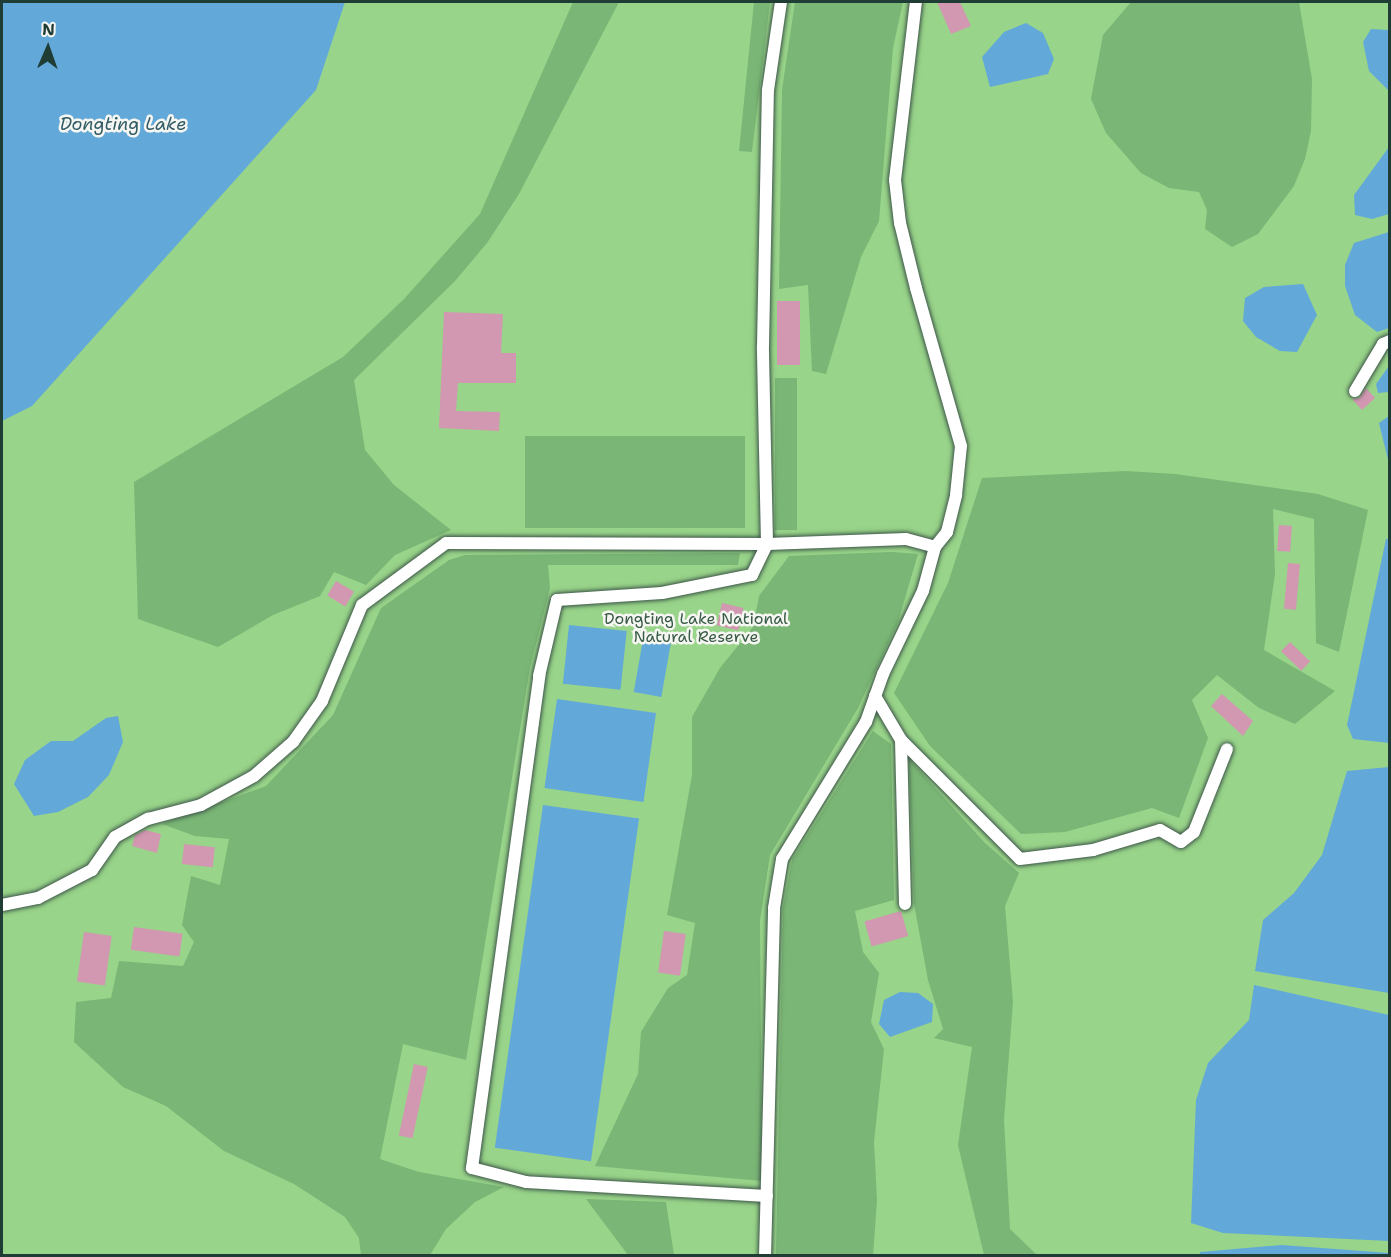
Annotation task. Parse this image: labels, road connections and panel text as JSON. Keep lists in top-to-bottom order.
{
  "water": ["Dongting Lake"],
  "parks": ["Dongting Lake National Natural Reserve"],
  "north": "top"
}
